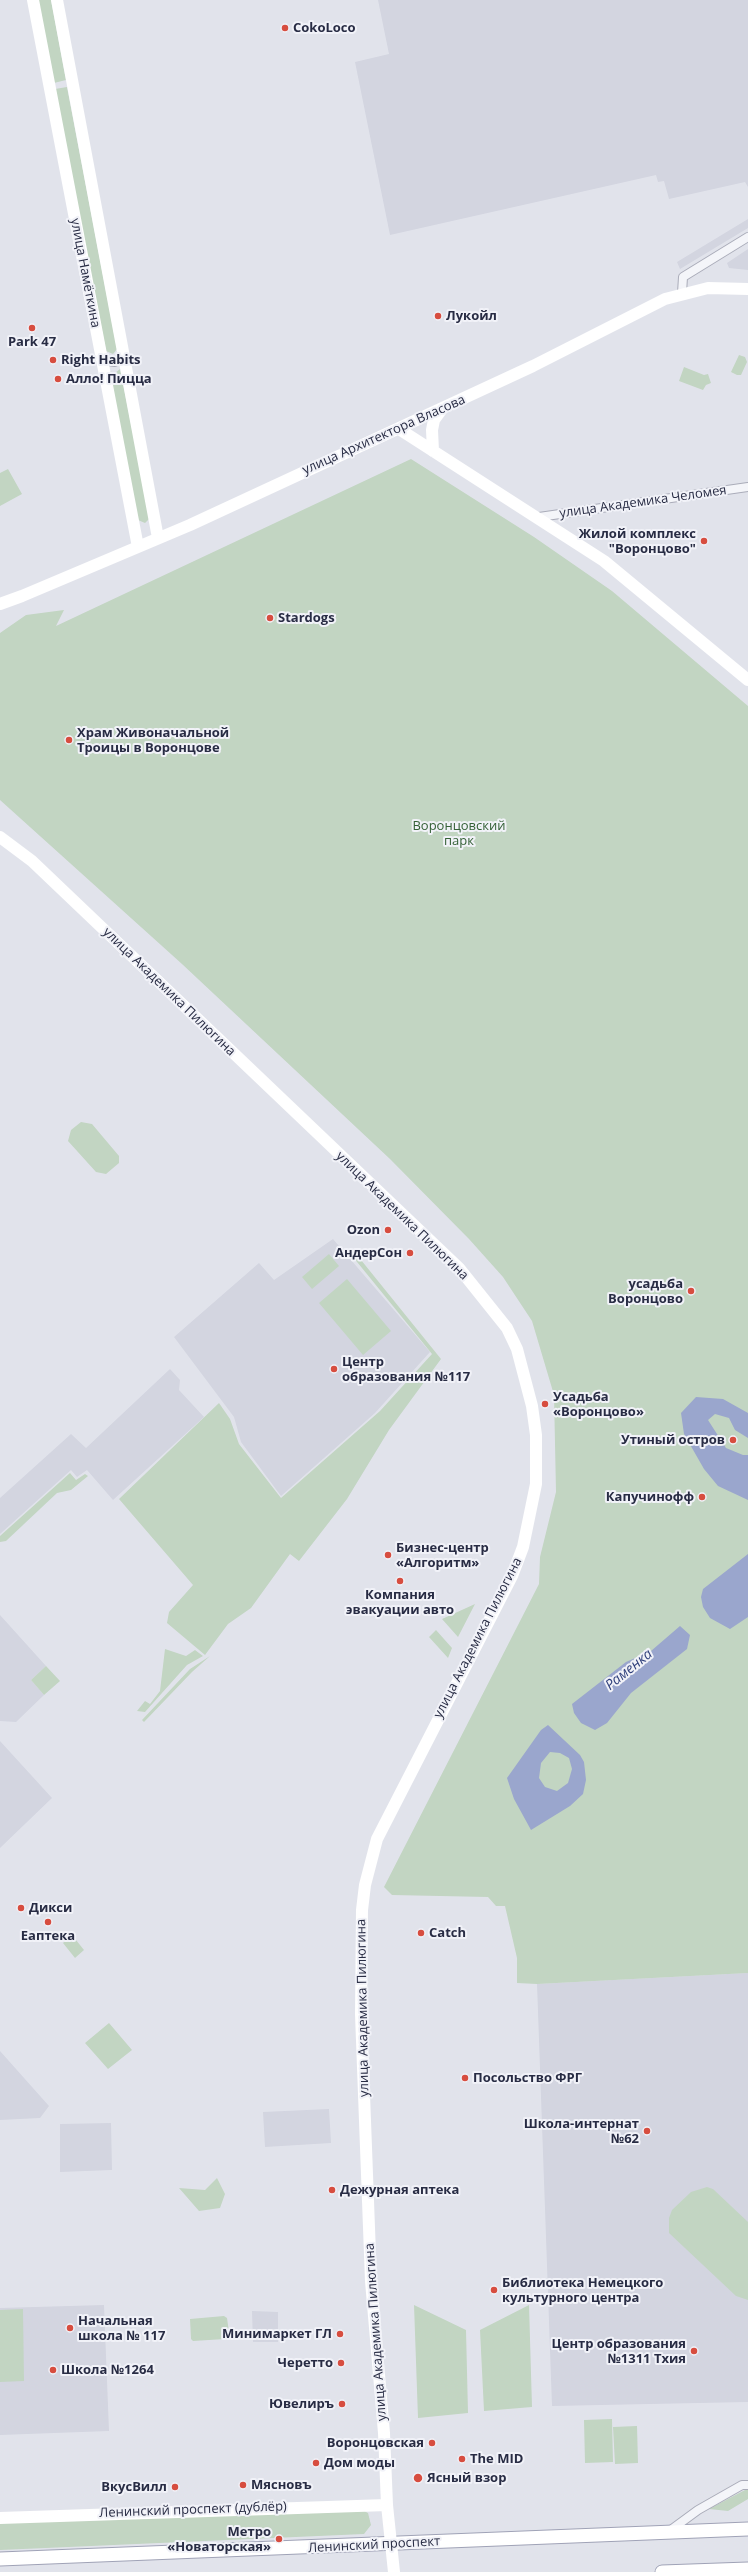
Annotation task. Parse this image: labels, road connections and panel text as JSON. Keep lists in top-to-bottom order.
{
  "streets": {
    "main road": ["Ленинский проспект"],
    "street": [
      "улица Намёткина",
      "улица Архитектора Власова",
      "улица Академика Челомея",
      "улица Академика Пилюгина",
      "Ленинский проспект (дублёр)"
    ]
  },
  "crossings": [
    ["улица Намёткина", "улица Архитектора Власова"],
    ["улица Академика Пилюгина", "Ленинский проспект (дублёр)"],
    ["улица Академика Пилюгина", "Ленинский проспект"]
  ],
  "water": ["Раменка"],
  "parks": ["Воронцовский парк"],
  "places": [
    "CokoLoco",
    "Лукойл",
    "Park 47",
    "Right Habits",
    "Алло! Пицца",
    "Жилой комплекс \"Воронцово\"",
    "Stardogs",
    "Храм Живоначальной Троицы в Воронцове",
    "Ozon",
    "АндерСон",
    "усадьба Воронцово",
    "Центр образования №117",
    "Усадьба «Воронцово»",
    "Утиный остров",
    "Капучинофф",
    "Бизнес-центр «Алгоритм»",
    "Компания эвакуации авто",
    "Дикси",
    "Еаптека",
    "Catch",
    "Посольство ФРГ",
    "Школа-интернат №62",
    "Дежурная аптека",
    "Библиотека Немецкого культурного центра",
    "Начальная школа № 117",
    "Минимаркет ГЛ",
    "Центр образования №1311 Тхия",
    "Черетто",
    "Школа №1264",
    "Ювелиръ",
    "Воронцовская",
    "The MID",
    "Дом моды",
    "Ясный взор",
    "Мясновъ",
    "ВкусВилл",
    "Метро «Новаторская»"
  ]
}
